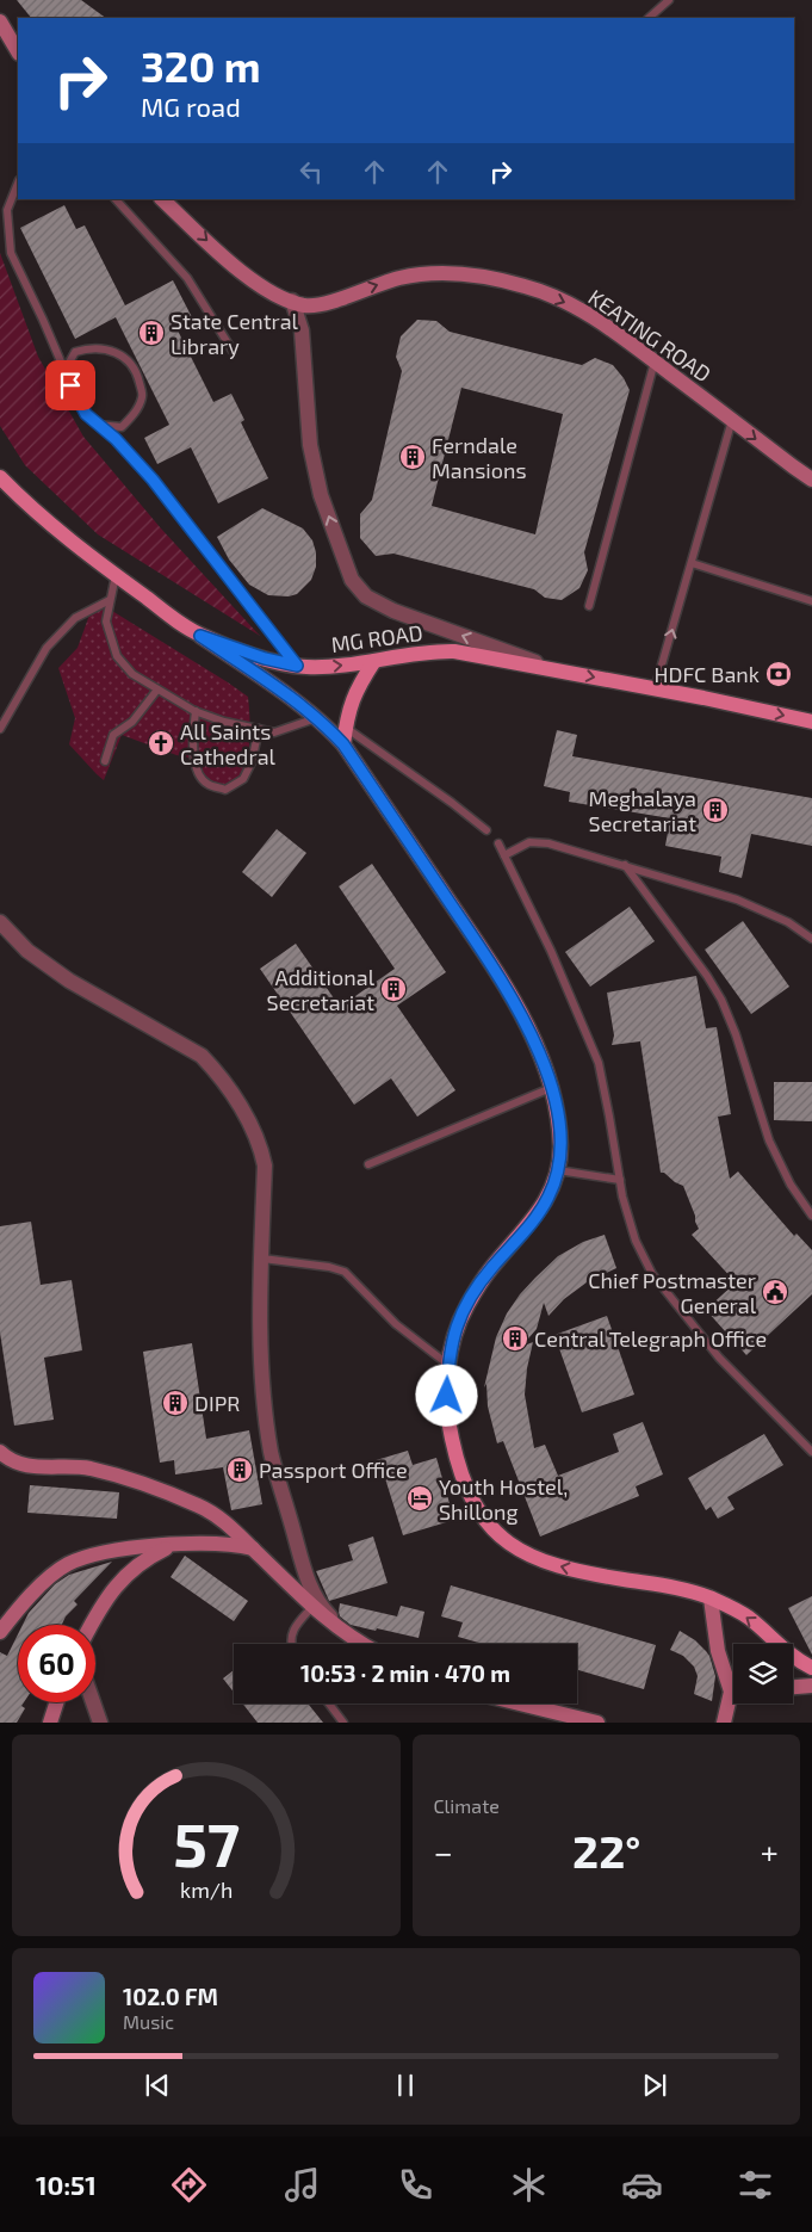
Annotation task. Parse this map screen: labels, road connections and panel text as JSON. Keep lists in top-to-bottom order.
{
  "streets": {
    "main road": ["MG ROAD"],
    "street": ["KEATING ROAD"]
  },
  "one_way": ["KEATING ROAD", "MG ROAD"],
  "places": {
    "building": [
      "State Central Library",
      "Ferndale Mansions",
      "Meghalaya Secretariat",
      "Additional Secretariat",
      "Central Telegraph Office",
      "DIPR",
      "Passport Office"
    ],
    "bank": ["HDFC Bank"],
    "church": ["All Saints Cathedral"],
    "public building": ["Chief Postmaster General"],
    "hotel": ["Youth Hostel, Shillong"]
  },
  "page": {
    "turn": ["320 m", "MG road"],
    "limit": "60",
    "trip": "10:53 · 2 min · 470 m",
    "tile": "Climate",
    "heat": ["−", "22°", "+"],
    "song": ["102.0 FM", "Music"],
    "tabs": "10:51",
    "gauge": ["57", "km/h"]
  }
}
